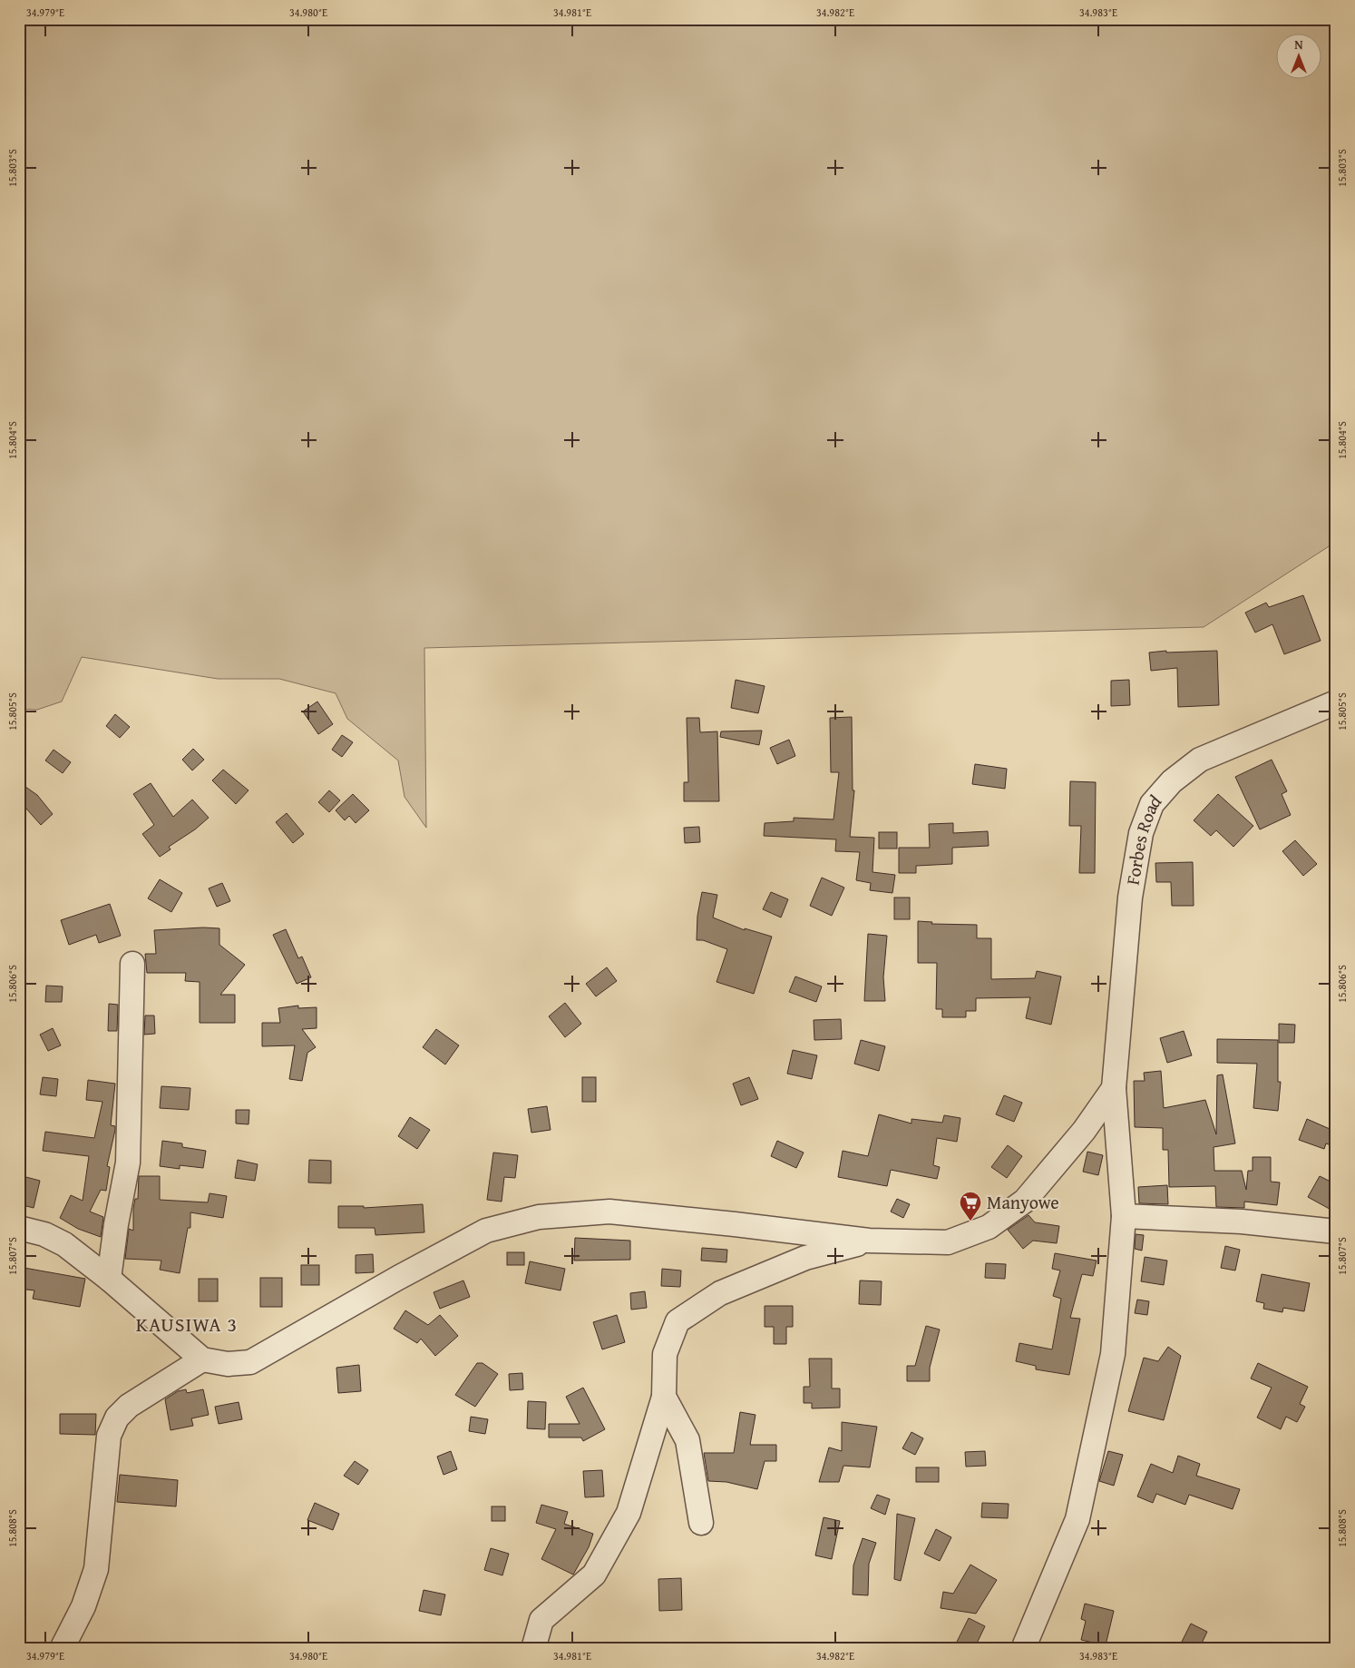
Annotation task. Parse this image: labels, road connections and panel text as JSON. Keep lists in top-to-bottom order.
{
  "streets": {
    "street": ["Forbes Road"]
  },
  "districts": ["KAUSIWA 3"],
  "places": {
    "supermarket": ["Manyowe"]
  },
  "north": "top",
  "coordinates": [
    "34.979°E",
    "34.980°E",
    "34.981°E",
    "34.982°E",
    "34.983°E",
    "15.803°S",
    "15.804°S",
    "15.805°S",
    "15.806°S",
    "15.807°S",
    "15.808°S"
  ]
}
